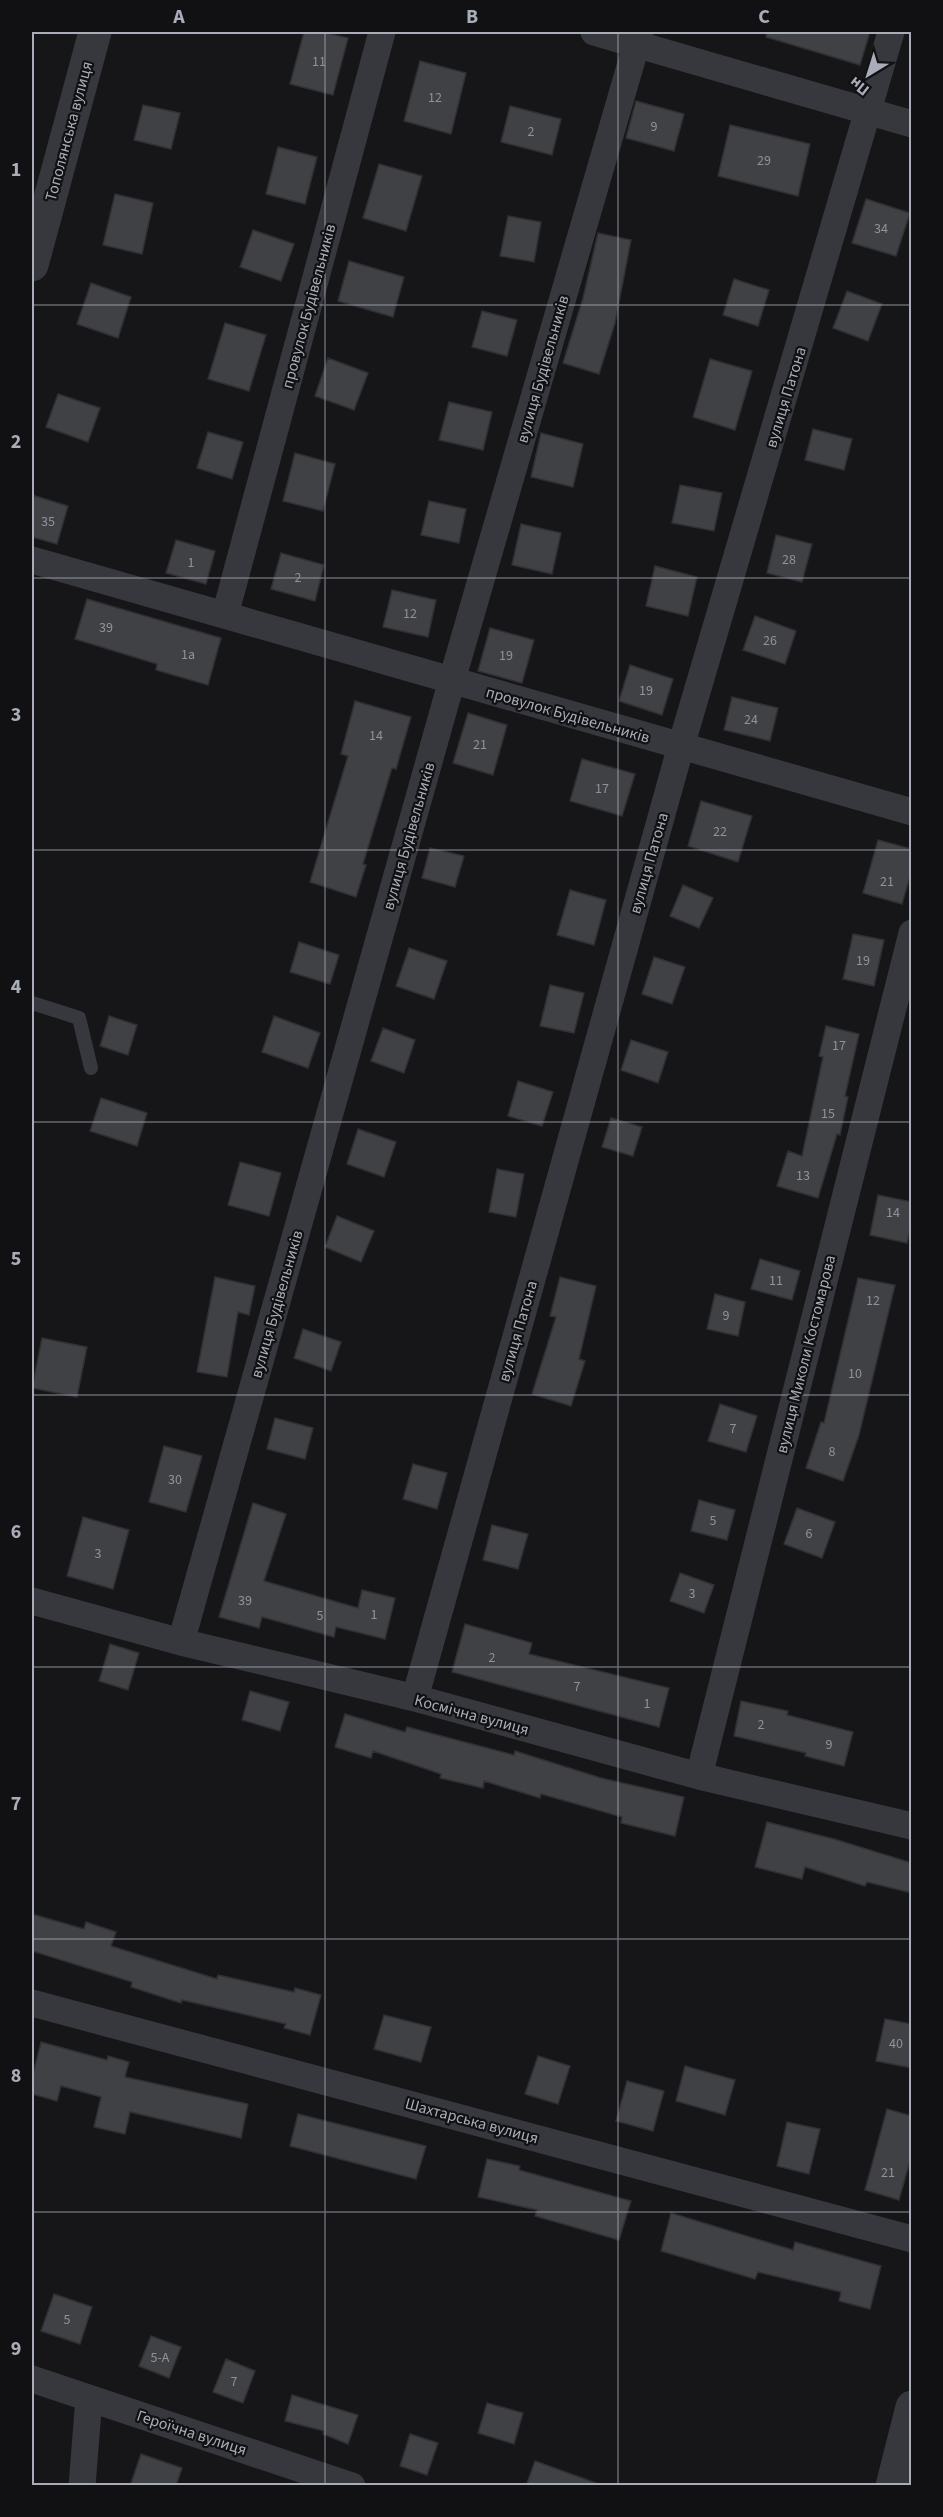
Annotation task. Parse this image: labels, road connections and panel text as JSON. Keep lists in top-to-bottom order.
{
  "streets": {
    "street": [
      "Тополянська вулиця",
      "провулок Будівельників",
      "вулиця Будівельників",
      "вулиця Патона",
      "вулиця Миколи Костомарова",
      "Космічна вулиця",
      "Шахтарська вулиця",
      "Героїчна вулиця"
    ]
  },
  "crossings": [
    ["провулок Будівельників", "вулиця Будівельників"],
    ["провулок Будівельників", "вулиця Патона"],
    ["вулиця Будівельників", "Космічна вулиця"],
    ["вулиця Патона", "Космічна вулиця"],
    ["вулиця Миколи Костомарова", "Космічна вулиця"]
  ],
  "house_numbers": [
    "11",
    "12",
    "9",
    "2",
    "29",
    "34",
    "35",
    "28",
    "1",
    "2",
    "12",
    "39",
    "26",
    "1а",
    "19",
    "19",
    "24",
    "14",
    "21",
    "17",
    "22",
    "21",
    "19",
    "17",
    "15",
    "13",
    "14",
    "11",
    "12",
    "9",
    "10",
    "7",
    "8",
    "30",
    "5",
    "6",
    "3",
    "3",
    "39",
    "1",
    "5",
    "2",
    "7",
    "1",
    "2",
    "9",
    "40",
    "21",
    "5",
    "5-А",
    "7"
  ],
  "north": "bottom left",
  "grid": {
    "columns": ["A", "B", "C"],
    "rows": [
      "1",
      "2",
      "3",
      "4",
      "5",
      "6",
      "7",
      "8",
      "9"
    ]
  }
}
